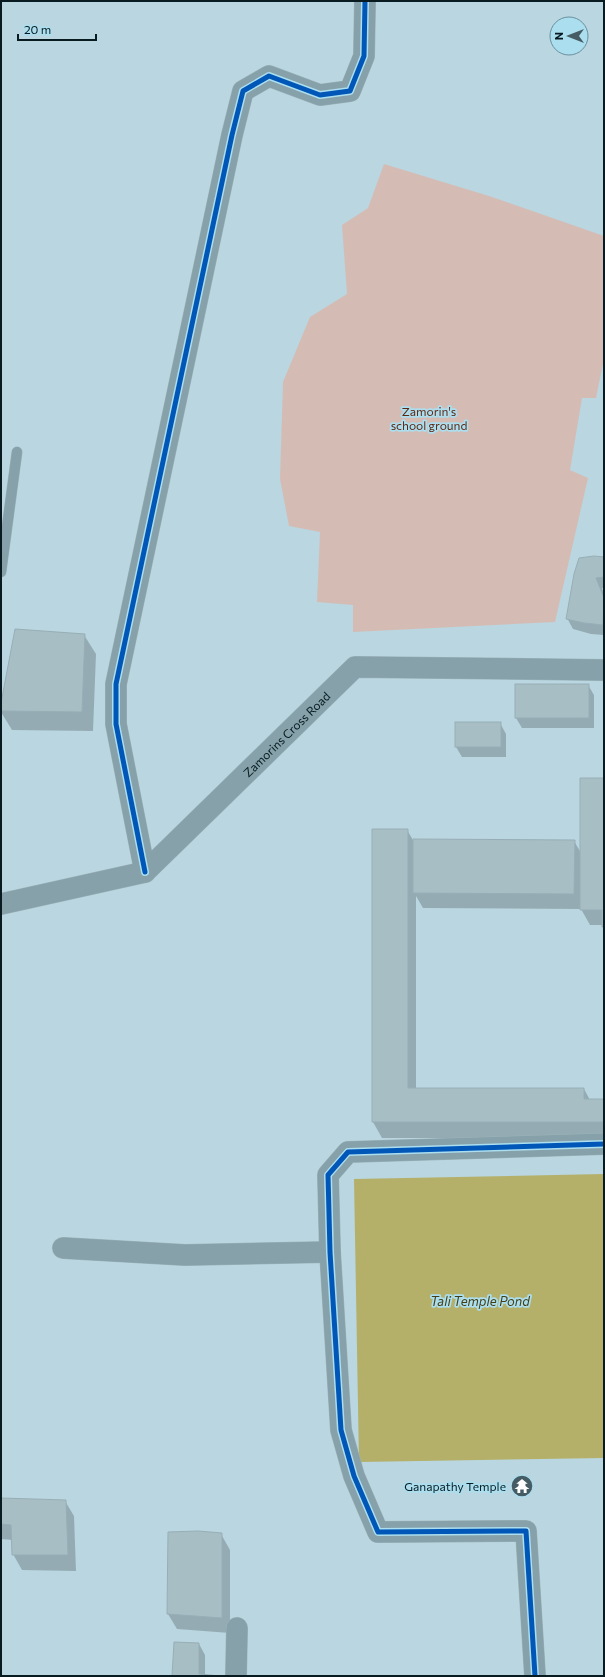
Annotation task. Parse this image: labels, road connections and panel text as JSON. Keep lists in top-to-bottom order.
{
  "streets": {
    "street": ["Zamorins Cross Road"]
  },
  "water": ["Tali Temple Pond"],
  "parks": ["Zamorin's school ground"],
  "places": {
    "temple": ["Ganapathy Temple"]
  },
  "scale_bar": "20 m",
  "north": "left"
}
